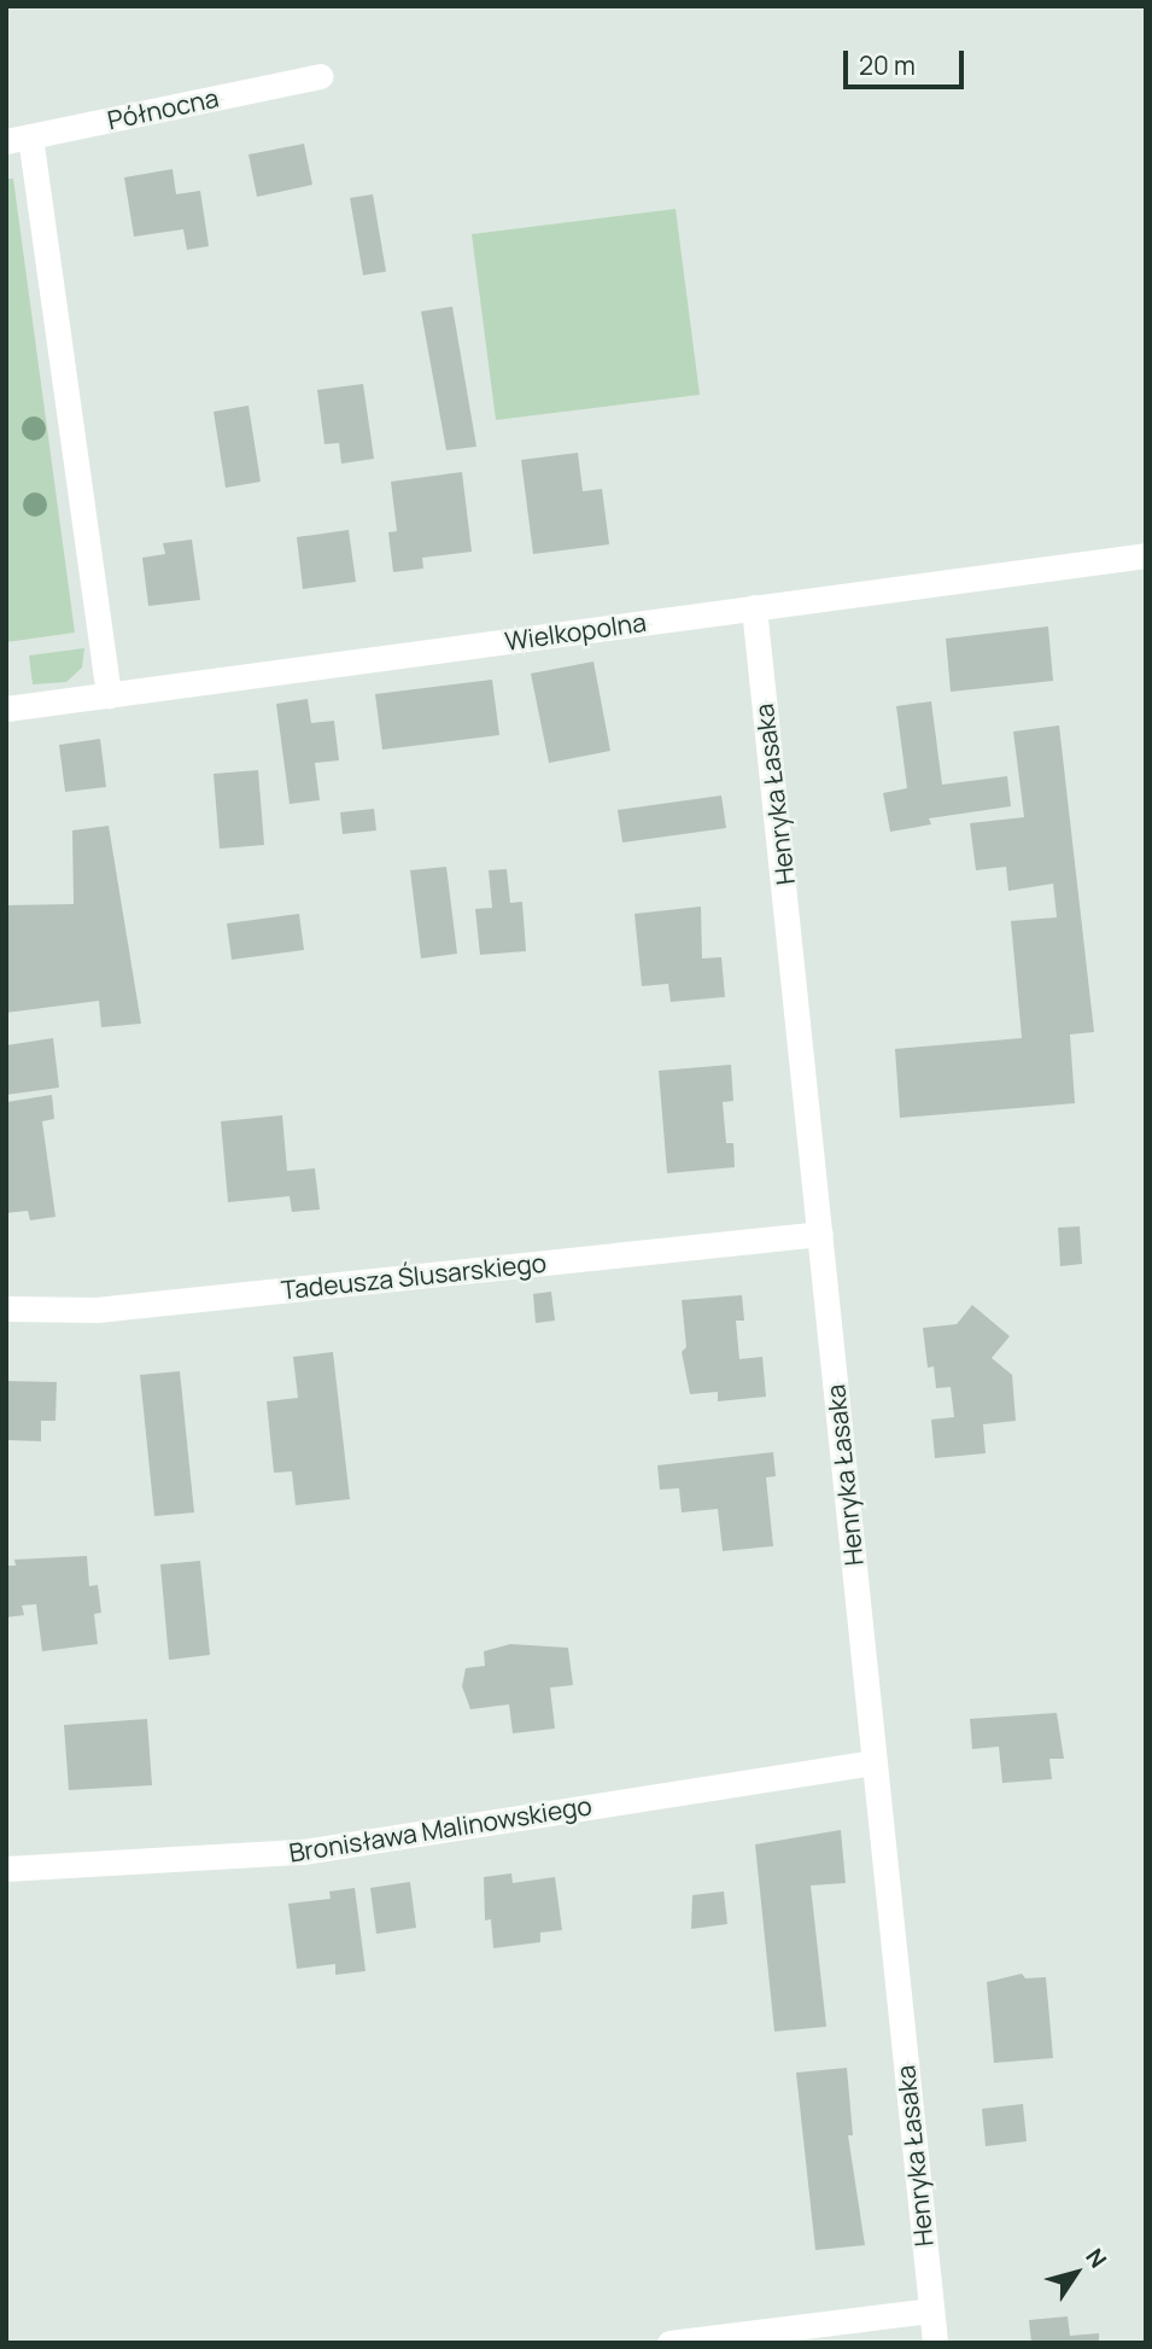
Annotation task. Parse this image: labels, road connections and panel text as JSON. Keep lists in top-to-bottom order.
{
  "streets": {
    "street": [
      "Północna",
      "Wielkopolna",
      "Henryka Łasaka",
      "Tadeusza Ślusarskiego",
      "Bronisława Malinowskiego"
    ]
  },
  "crossings": [
    ["Wielkopolna", "Henryka Łasaka"],
    ["Henryka Łasaka", "Tadeusza Ślusarskiego"],
    ["Henryka Łasaka", "Bronisława Malinowskiego"]
  ],
  "scale_bar": "20 m",
  "north": "top right"
}
